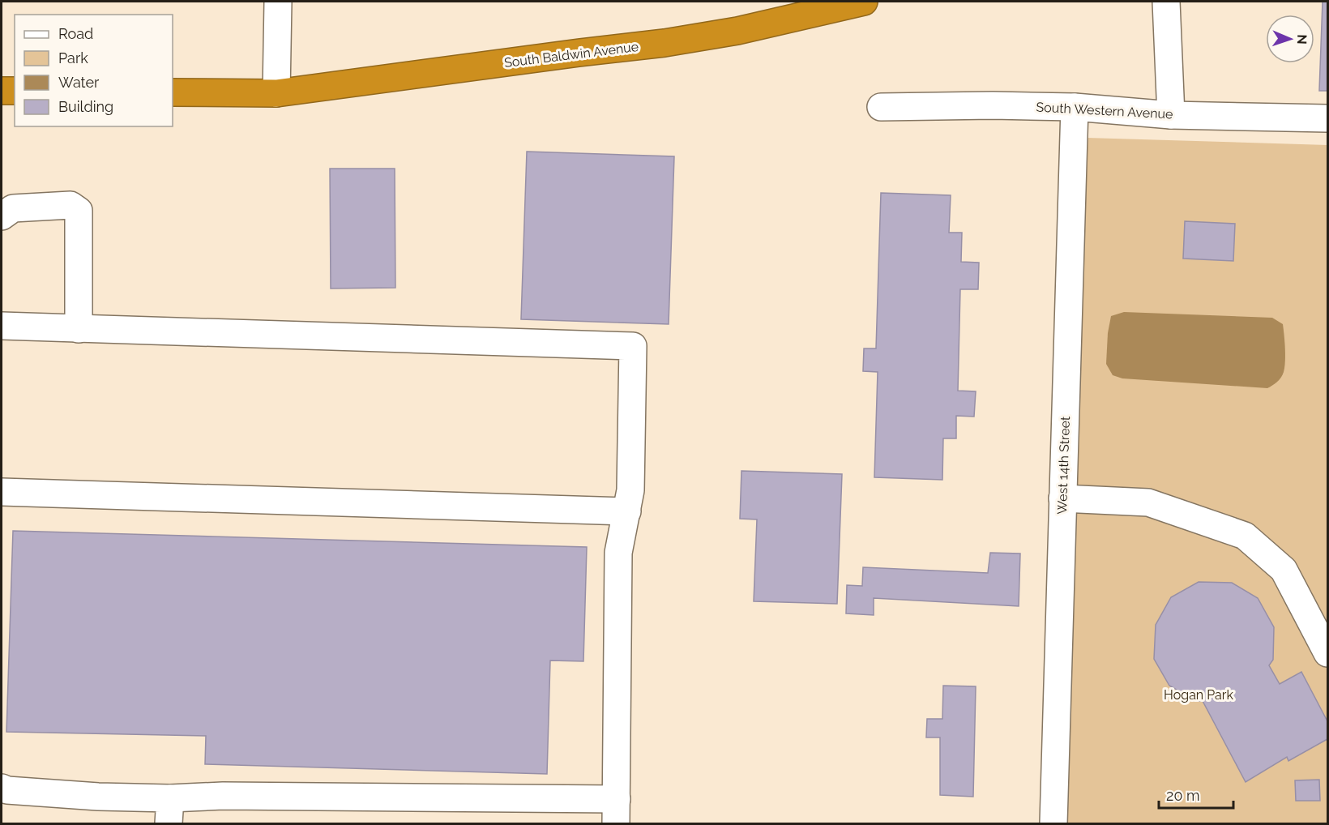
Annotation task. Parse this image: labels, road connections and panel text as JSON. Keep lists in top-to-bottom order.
{
  "streets": {
    "highway": ["South Baldwin Avenue"],
    "street": ["South Western Avenue", "West 14th Street"]
  },
  "crossings": [
    ["South Western Avenue", "West 14th Street"]
  ],
  "parks": ["Hogan Park"],
  "legend": [
    "Road",
    "Park",
    "Water",
    "Building"
  ],
  "scale_bar": "20 m",
  "north": "right"
}
